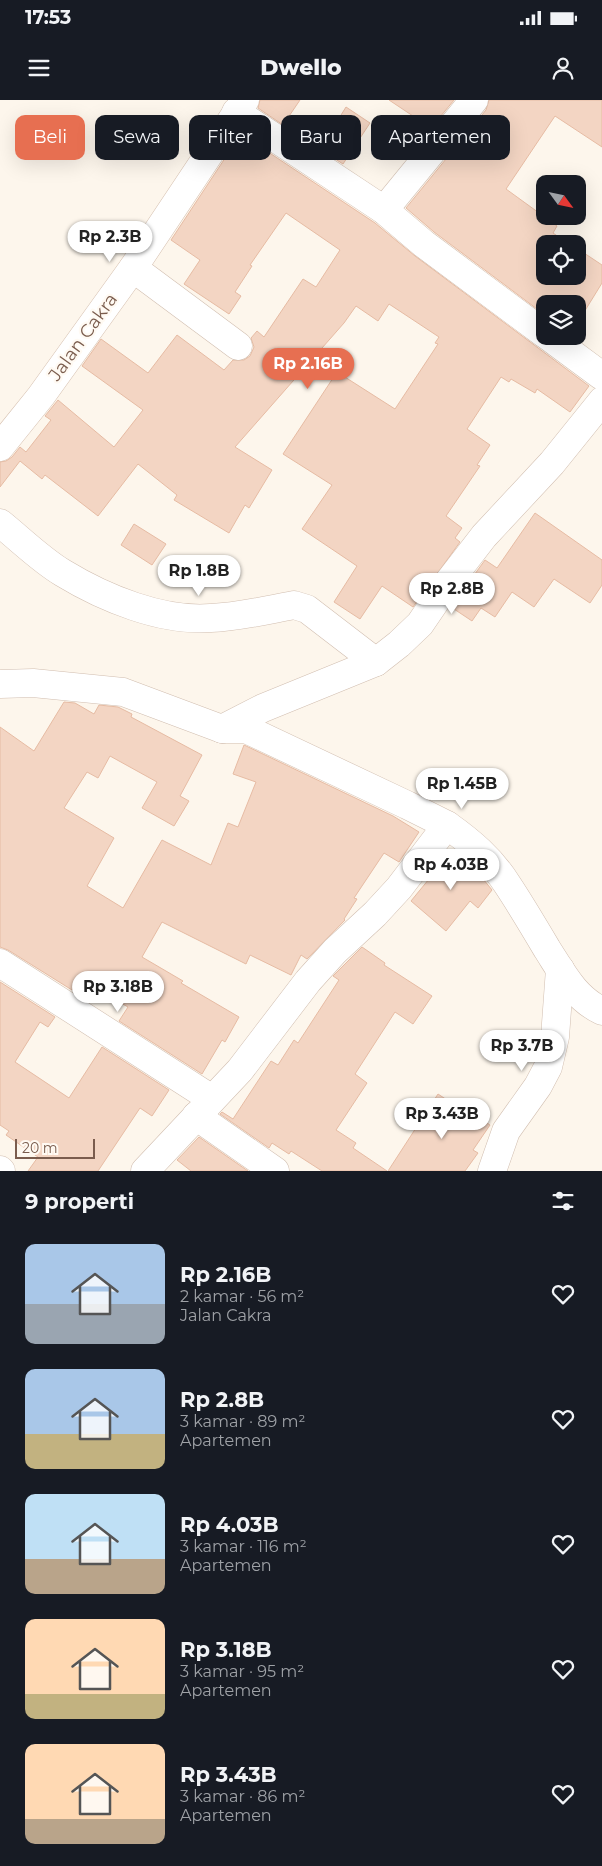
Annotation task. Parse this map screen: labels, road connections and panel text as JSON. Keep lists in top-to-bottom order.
{
  "streets": {
    "street": ["Jalan Cakra"]
  },
  "scale_bar": "20 m",
  "north": "bottom right",
  "page": {
    "status": "17:53",
    "header": "Dwello",
    "chip": [
      "Beli",
      "Sewa",
      "Filter",
      "Baru",
      "Apartemen"
    ],
    "price": [
      "Rp 2.3B",
      "Rp 2.16B",
      "Rp 1.8B",
      "Rp 2.8B",
      "Rp 1.45B",
      "Rp 4.03B",
      "Rp 3.18B",
      "Rp 3.7B",
      "Rp 3.43B"
    ],
    "scale": "20 m",
    "heading": "9 properti",
    "list": [
      {
        "name": "Rp 2.16B",
        "note": "2 kamar · 56 m² · Jalan Cakra"
      },
      {
        "name": "Rp 2.8B",
        "note": "3 kamar · 89 m² · Apartemen"
      },
      {
        "name": "Rp 4.03B",
        "note": "3 kamar · 116 m² · Apartemen"
      },
      {
        "name": "Rp 3.18B",
        "note": "3 kamar · 95 m² · Apartemen"
      },
      {
        "name": "Rp 3.43B",
        "note": "3 kamar · 86 m² · Apartemen"
      }
    ]
  }
}
